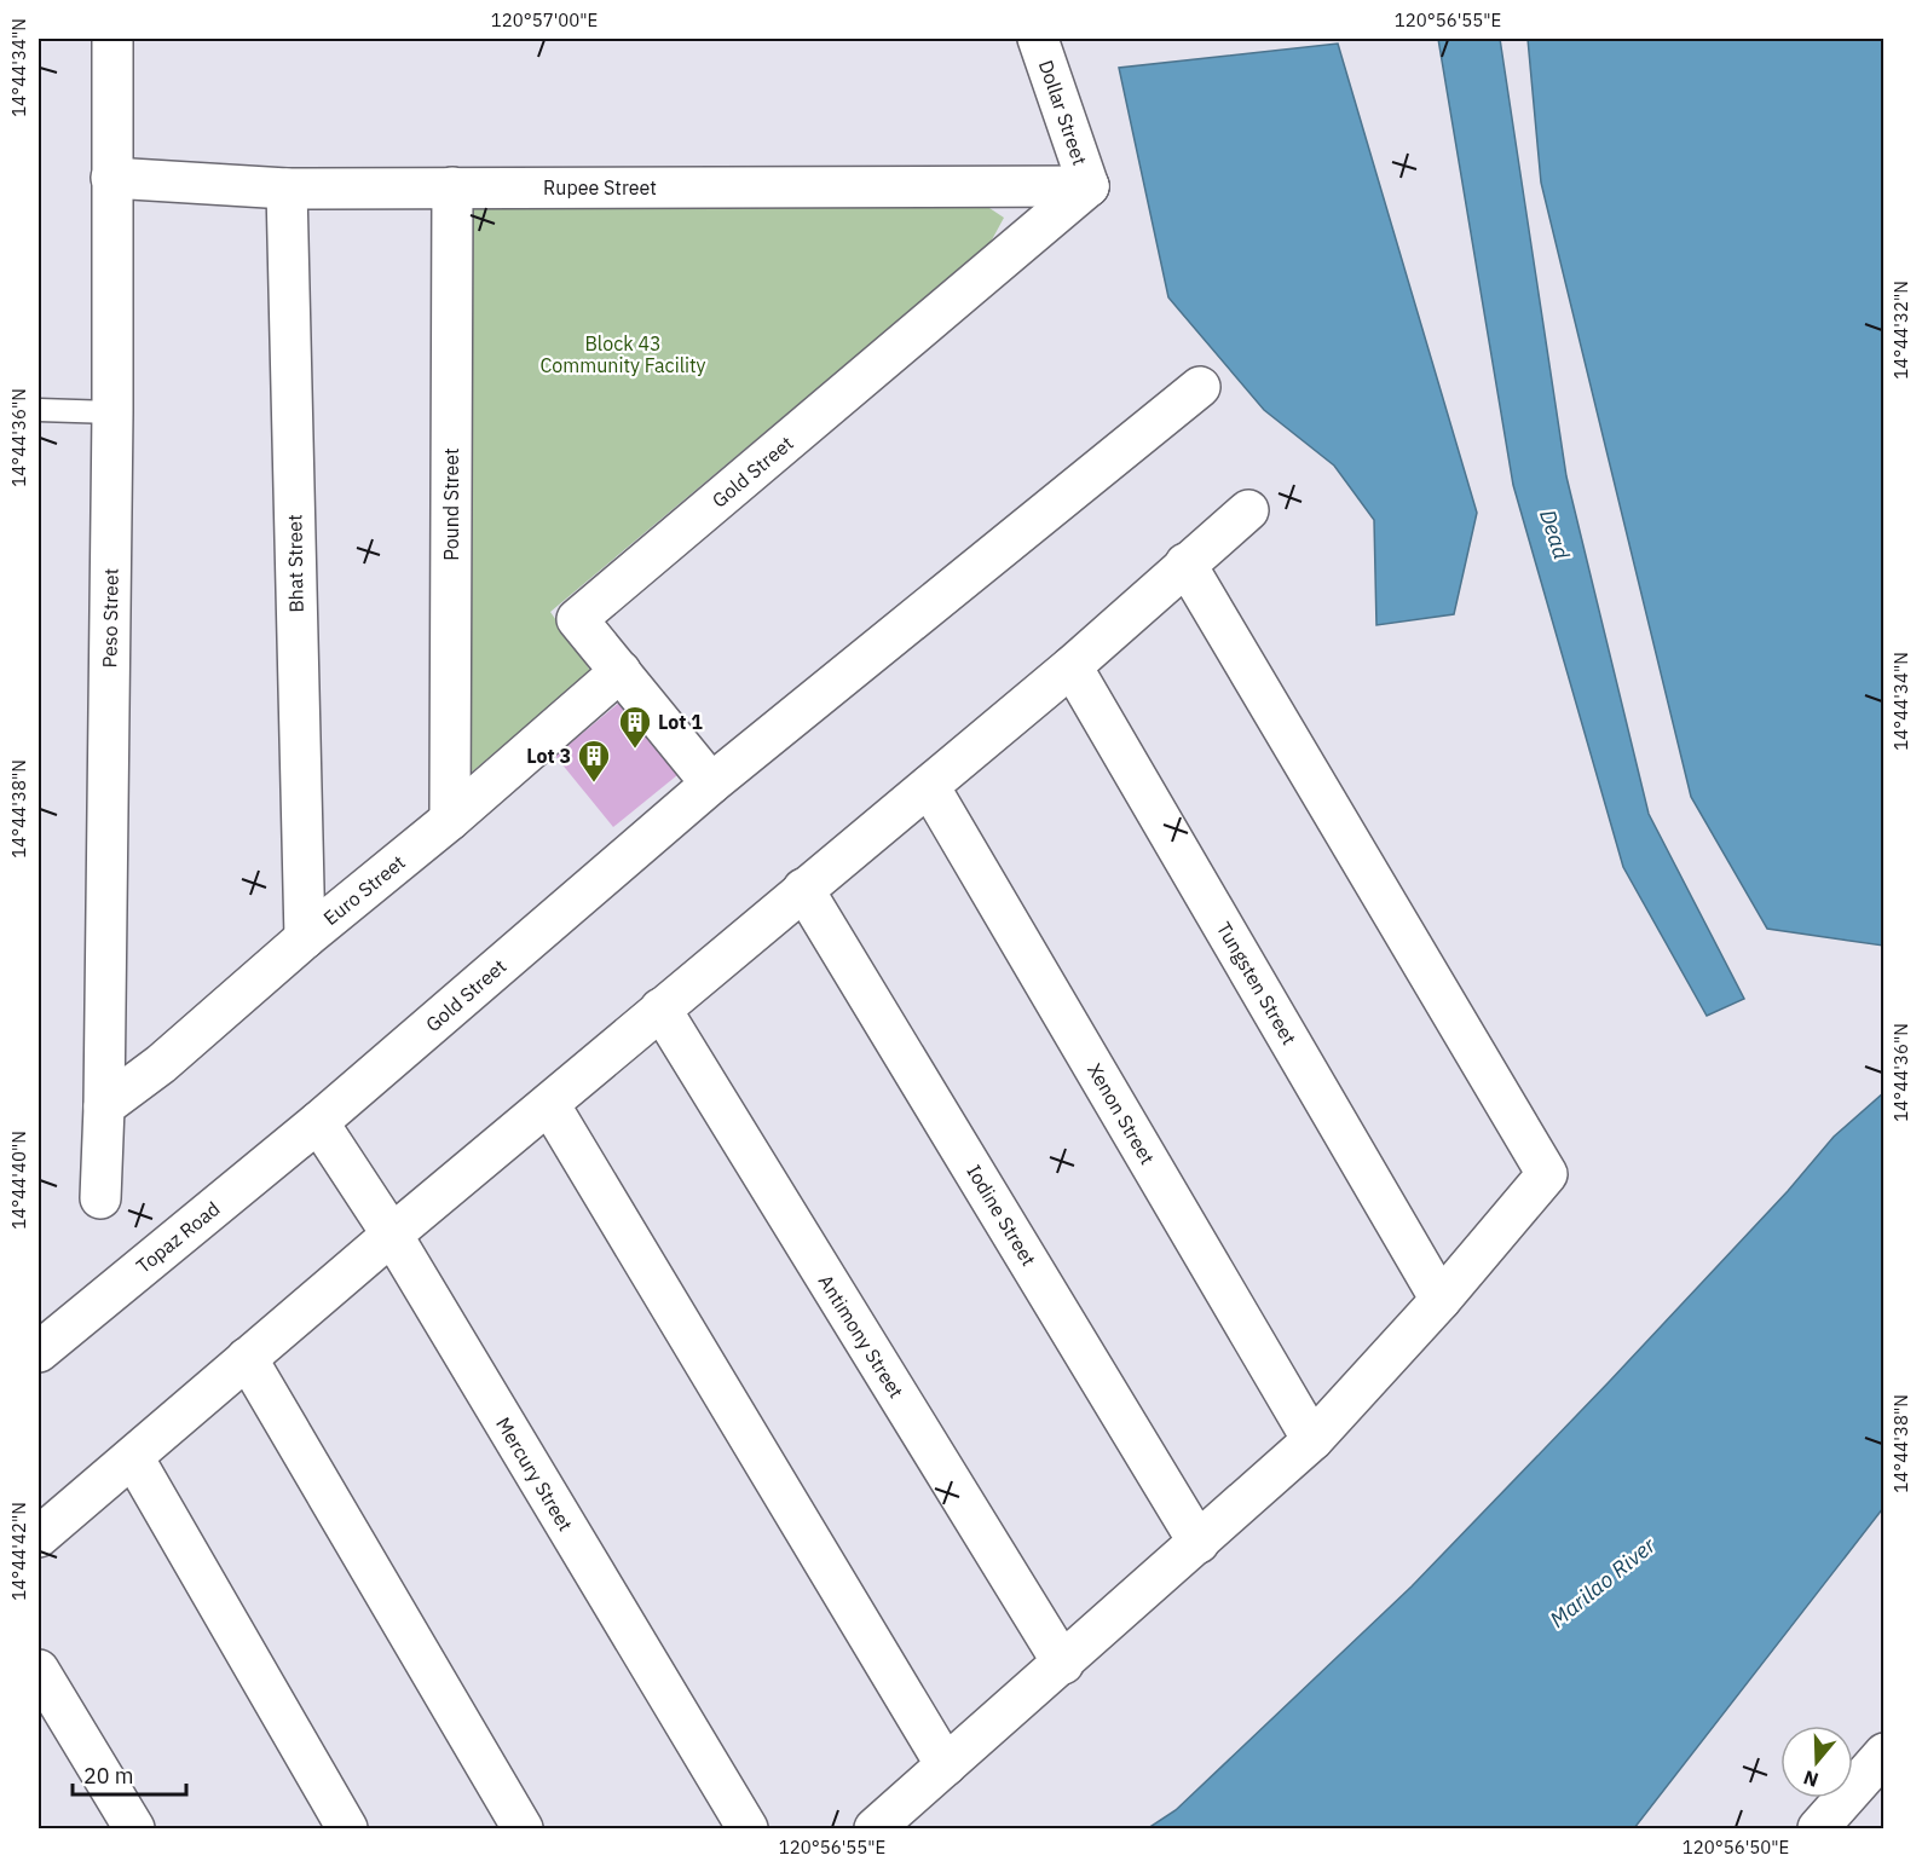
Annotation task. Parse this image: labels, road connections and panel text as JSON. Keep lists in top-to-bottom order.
{
  "streets": {
    "street": [
      "Dollar Street",
      "Rupee Street",
      "Gold Street",
      "Pound Street",
      "Bhat Street",
      "Peso Street",
      "Euro Street",
      "Tungsten Street",
      "Xenon Street",
      "Iodine Street",
      "Topaz Road",
      "Antimony Street",
      "Mercury Street"
    ]
  },
  "crossings": [
    ["Dollar Street", "Rupee Street"],
    ["Dollar Street", "Gold Street"],
    ["Rupee Street", "Gold Street"],
    ["Rupee Street", "Pound Street"],
    ["Rupee Street", "Bhat Street"],
    ["Rupee Street", "Peso Street"],
    ["Gold Street", "Euro Street"],
    ["Gold Street", "Topaz Road"],
    ["Gold Street", "Mercury Street"],
    ["Pound Street", "Euro Street"],
    ["Bhat Street", "Euro Street"],
    ["Peso Street", "Euro Street"],
    ["Topaz Road", "Mercury Street"]
  ],
  "water": ["Dead", "Marilao River"],
  "parks": ["Block 43 Community Facility"],
  "places": {
    "building": ["Lot 1", "Lot 3"]
  },
  "scale_bar": "20 m",
  "north": "bottom",
  "coordinates": [
    "120°57'00\"E",
    "120°56'55\"E",
    "14°44'34\"N",
    "14°44'32\"N",
    "14°44'36\"N",
    "14°44'38\"N",
    "14°44'40\"N",
    "14°44'42\"N",
    "120°56'50\"E"
  ]
}
